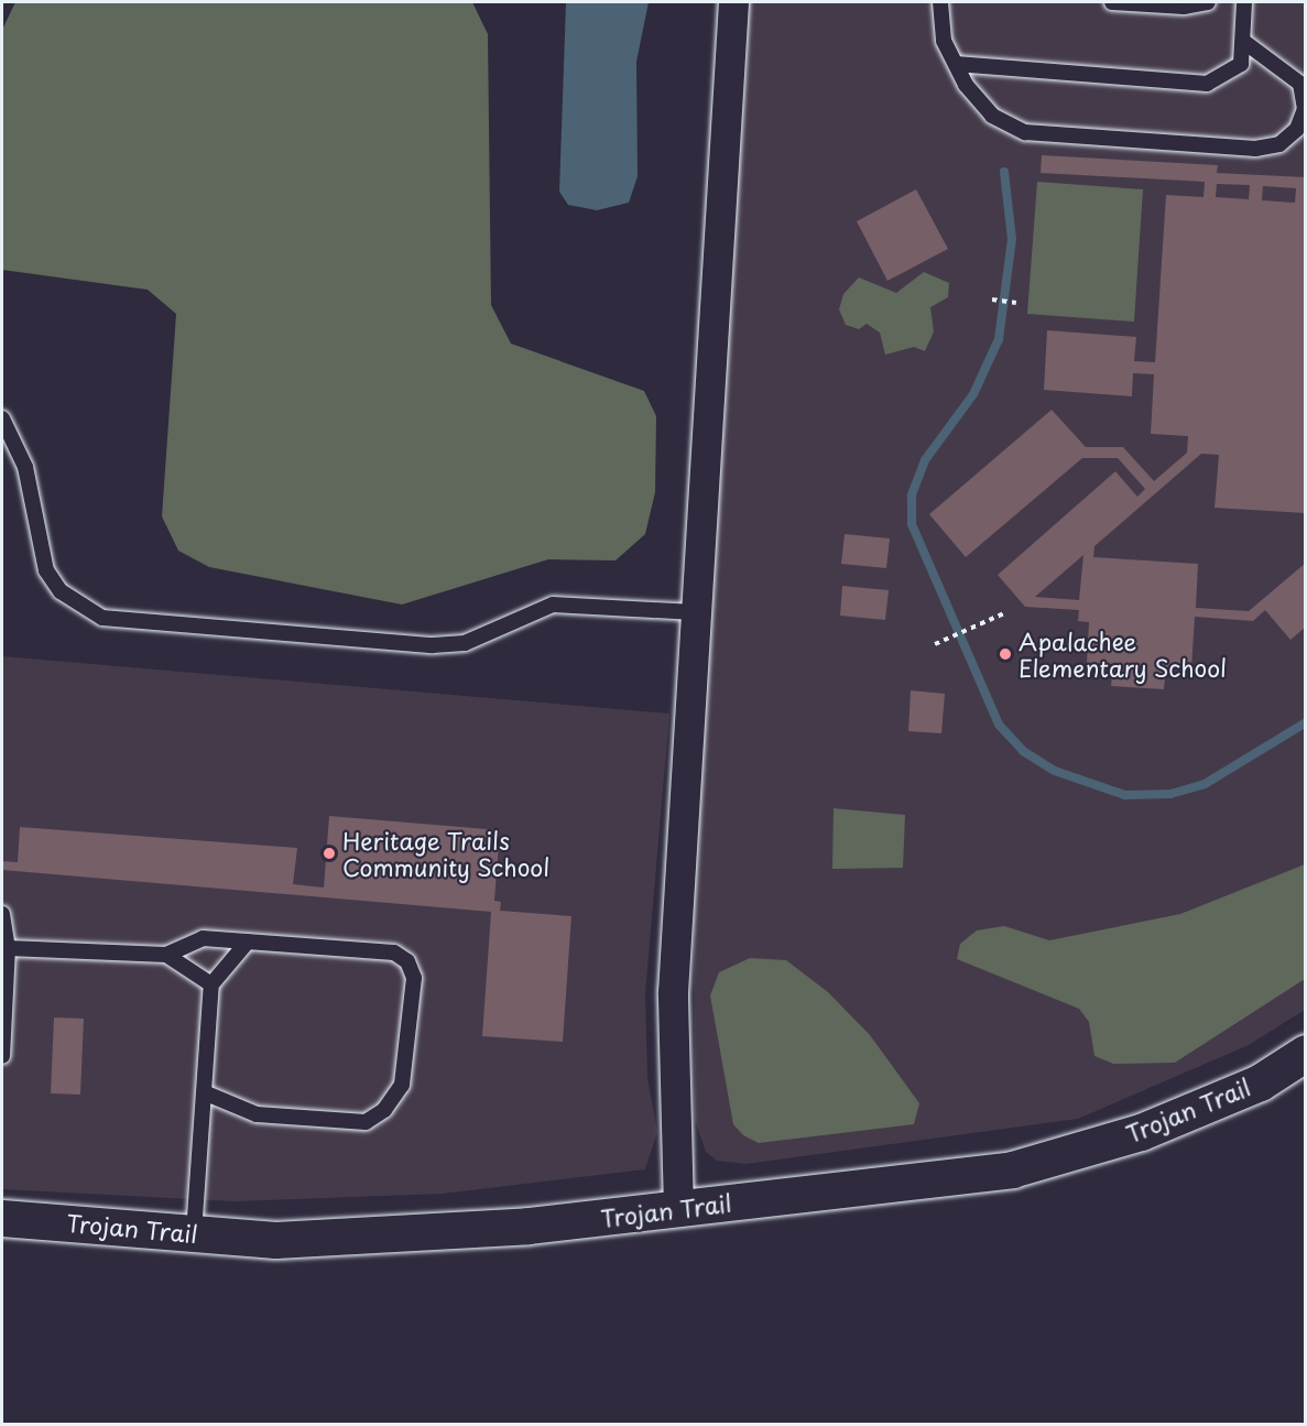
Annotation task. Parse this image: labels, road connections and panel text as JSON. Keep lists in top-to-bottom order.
{
  "streets": {
    "street": ["Trojan Trail"]
  },
  "places": ["Apalachee Elementary School", "Heritage Trails Community School"]
}
